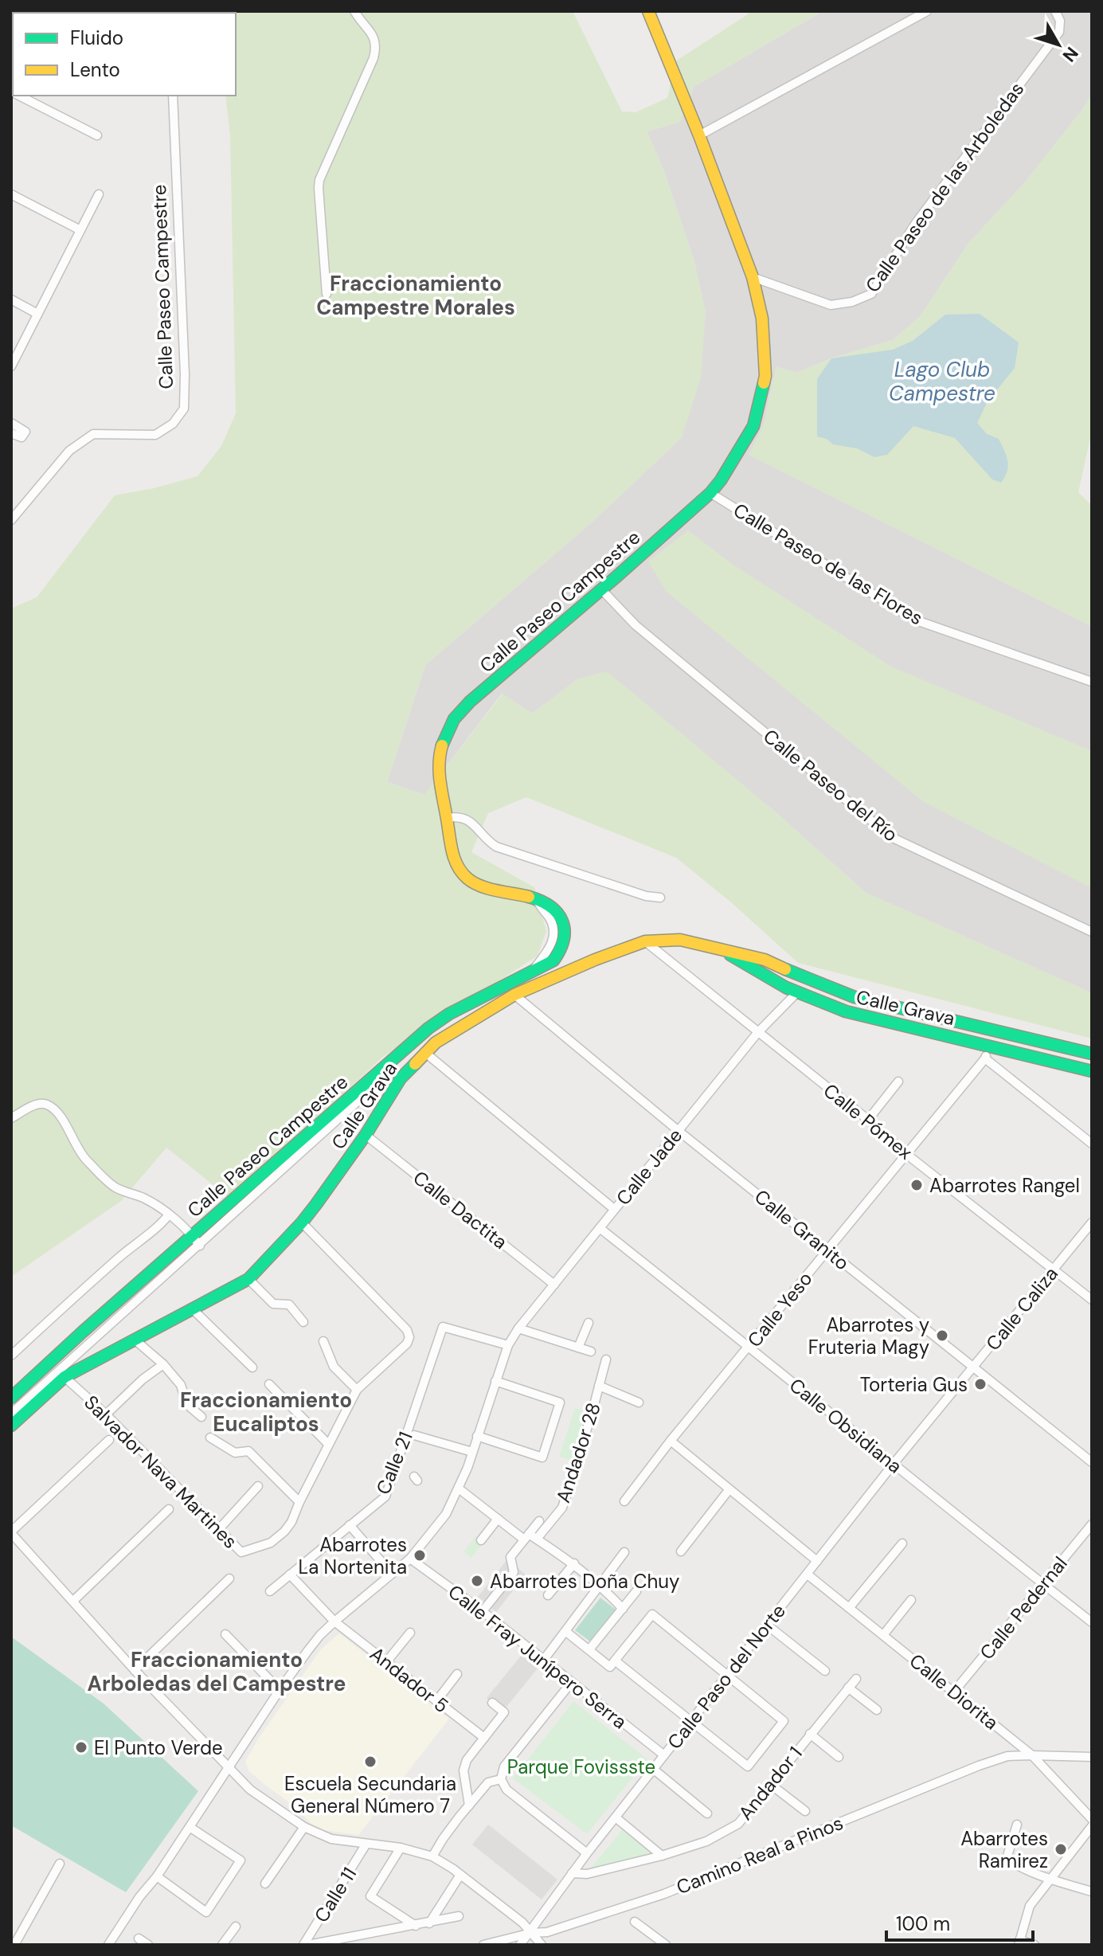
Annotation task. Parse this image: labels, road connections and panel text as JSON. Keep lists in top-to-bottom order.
{
  "streets": {
    "street": [
      "Calle Paseo de las Arboledas",
      "Calle Paseo Campestre",
      "Calle Paseo de las Flores",
      "Calle Paseo del Río",
      "Calle Grava",
      "Calle Pómex",
      "Calle Jade",
      "Calle Dactita",
      "Calle Granito",
      "Calle Caliza",
      "Calle Yeso",
      "Calle Obsidiana",
      "Andador 28",
      "Calle 21",
      "Salvador Nava Martines",
      "Calle Pedernal",
      "Calle Fray Junípero Serra",
      "Calle Paso del Norte",
      "Andador 5",
      "Calle Diorita",
      "Andador 1",
      "Camino Real a Pinos",
      "Calle 11"
    ]
  },
  "crossings": [
    ["Calle Paseo de las Arboledas", "Calle Paseo Campestre"],
    ["Calle Paseo Campestre", "Calle Paseo de las Flores"],
    ["Calle Paseo Campestre", "Calle Paseo del Río"],
    ["Calle Paseo Campestre", "Calle Grava"],
    ["Calle Paseo Campestre", "Salvador Nava Martines"],
    ["Calle Grava", "Calle Pómex"],
    ["Calle Grava", "Calle Jade"],
    ["Calle Grava", "Calle Dactita"],
    ["Calle Grava", "Calle Granito"],
    ["Calle Grava", "Calle Yeso"],
    ["Calle Grava", "Salvador Nava Martines"],
    ["Calle Pómex", "Calle Jade"],
    ["Calle Pómex", "Calle Caliza"],
    ["Calle Pómex", "Calle Yeso"],
    ["Calle Jade", "Calle Dactita"],
    ["Calle Jade", "Calle Granito"],
    ["Calle Jade", "Calle Obsidiana"],
    ["Calle Jade", "Calle 21"],
    ["Calle Jade", "Calle Fray Junípero Serra"],
    ["Calle Jade", "Andador 5"],
    ["Calle Granito", "Calle Caliza"],
    ["Calle Granito", "Calle Yeso"],
    ["Calle Caliza", "Calle Obsidiana"],
    ["Calle Caliza", "Calle Paso del Norte"],
    ["Calle Caliza", "Calle Diorita"],
    ["Calle Yeso", "Calle Obsidiana"],
    ["Calle Obsidiana", "Calle Pedernal"],
    ["Andador 28", "Calle Fray Junípero Serra"],
    ["Calle 21", "Andador 5"],
    ["Calle Pedernal", "Calle Diorita"],
    ["Calle Fray Junípero Serra", "Calle Paso del Norte"],
    ["Calle Paso del Norte", "Calle Diorita"],
    ["Calle Paso del Norte", "Andador 1"],
    ["Calle Paso del Norte", "Camino Real a Pinos"],
    ["Calle Diorita", "Camino Real a Pinos"]
  ],
  "districts": ["Fraccionamiento Campestre Morales", "Fraccionamiento Eucaliptos", "Fraccionamiento Arboledas del Campestre"],
  "water": ["Lago Club Campestre"],
  "parks": ["Parque Fovissste"],
  "places": [
    "Abarrotes Rangel",
    "Abarrotes y Fruteria Magy",
    "Torteria Gus",
    "Abarrotes La Nortenita",
    "Abarrotes Doña Chuy",
    "El Punto Verde",
    "Escuela Secundaria General Número 7",
    "Abarrotes Ramirez"
  ],
  "legend": ["Fluido", "Lento"],
  "scale_bar": "100 m",
  "north": "bottom right"
}
